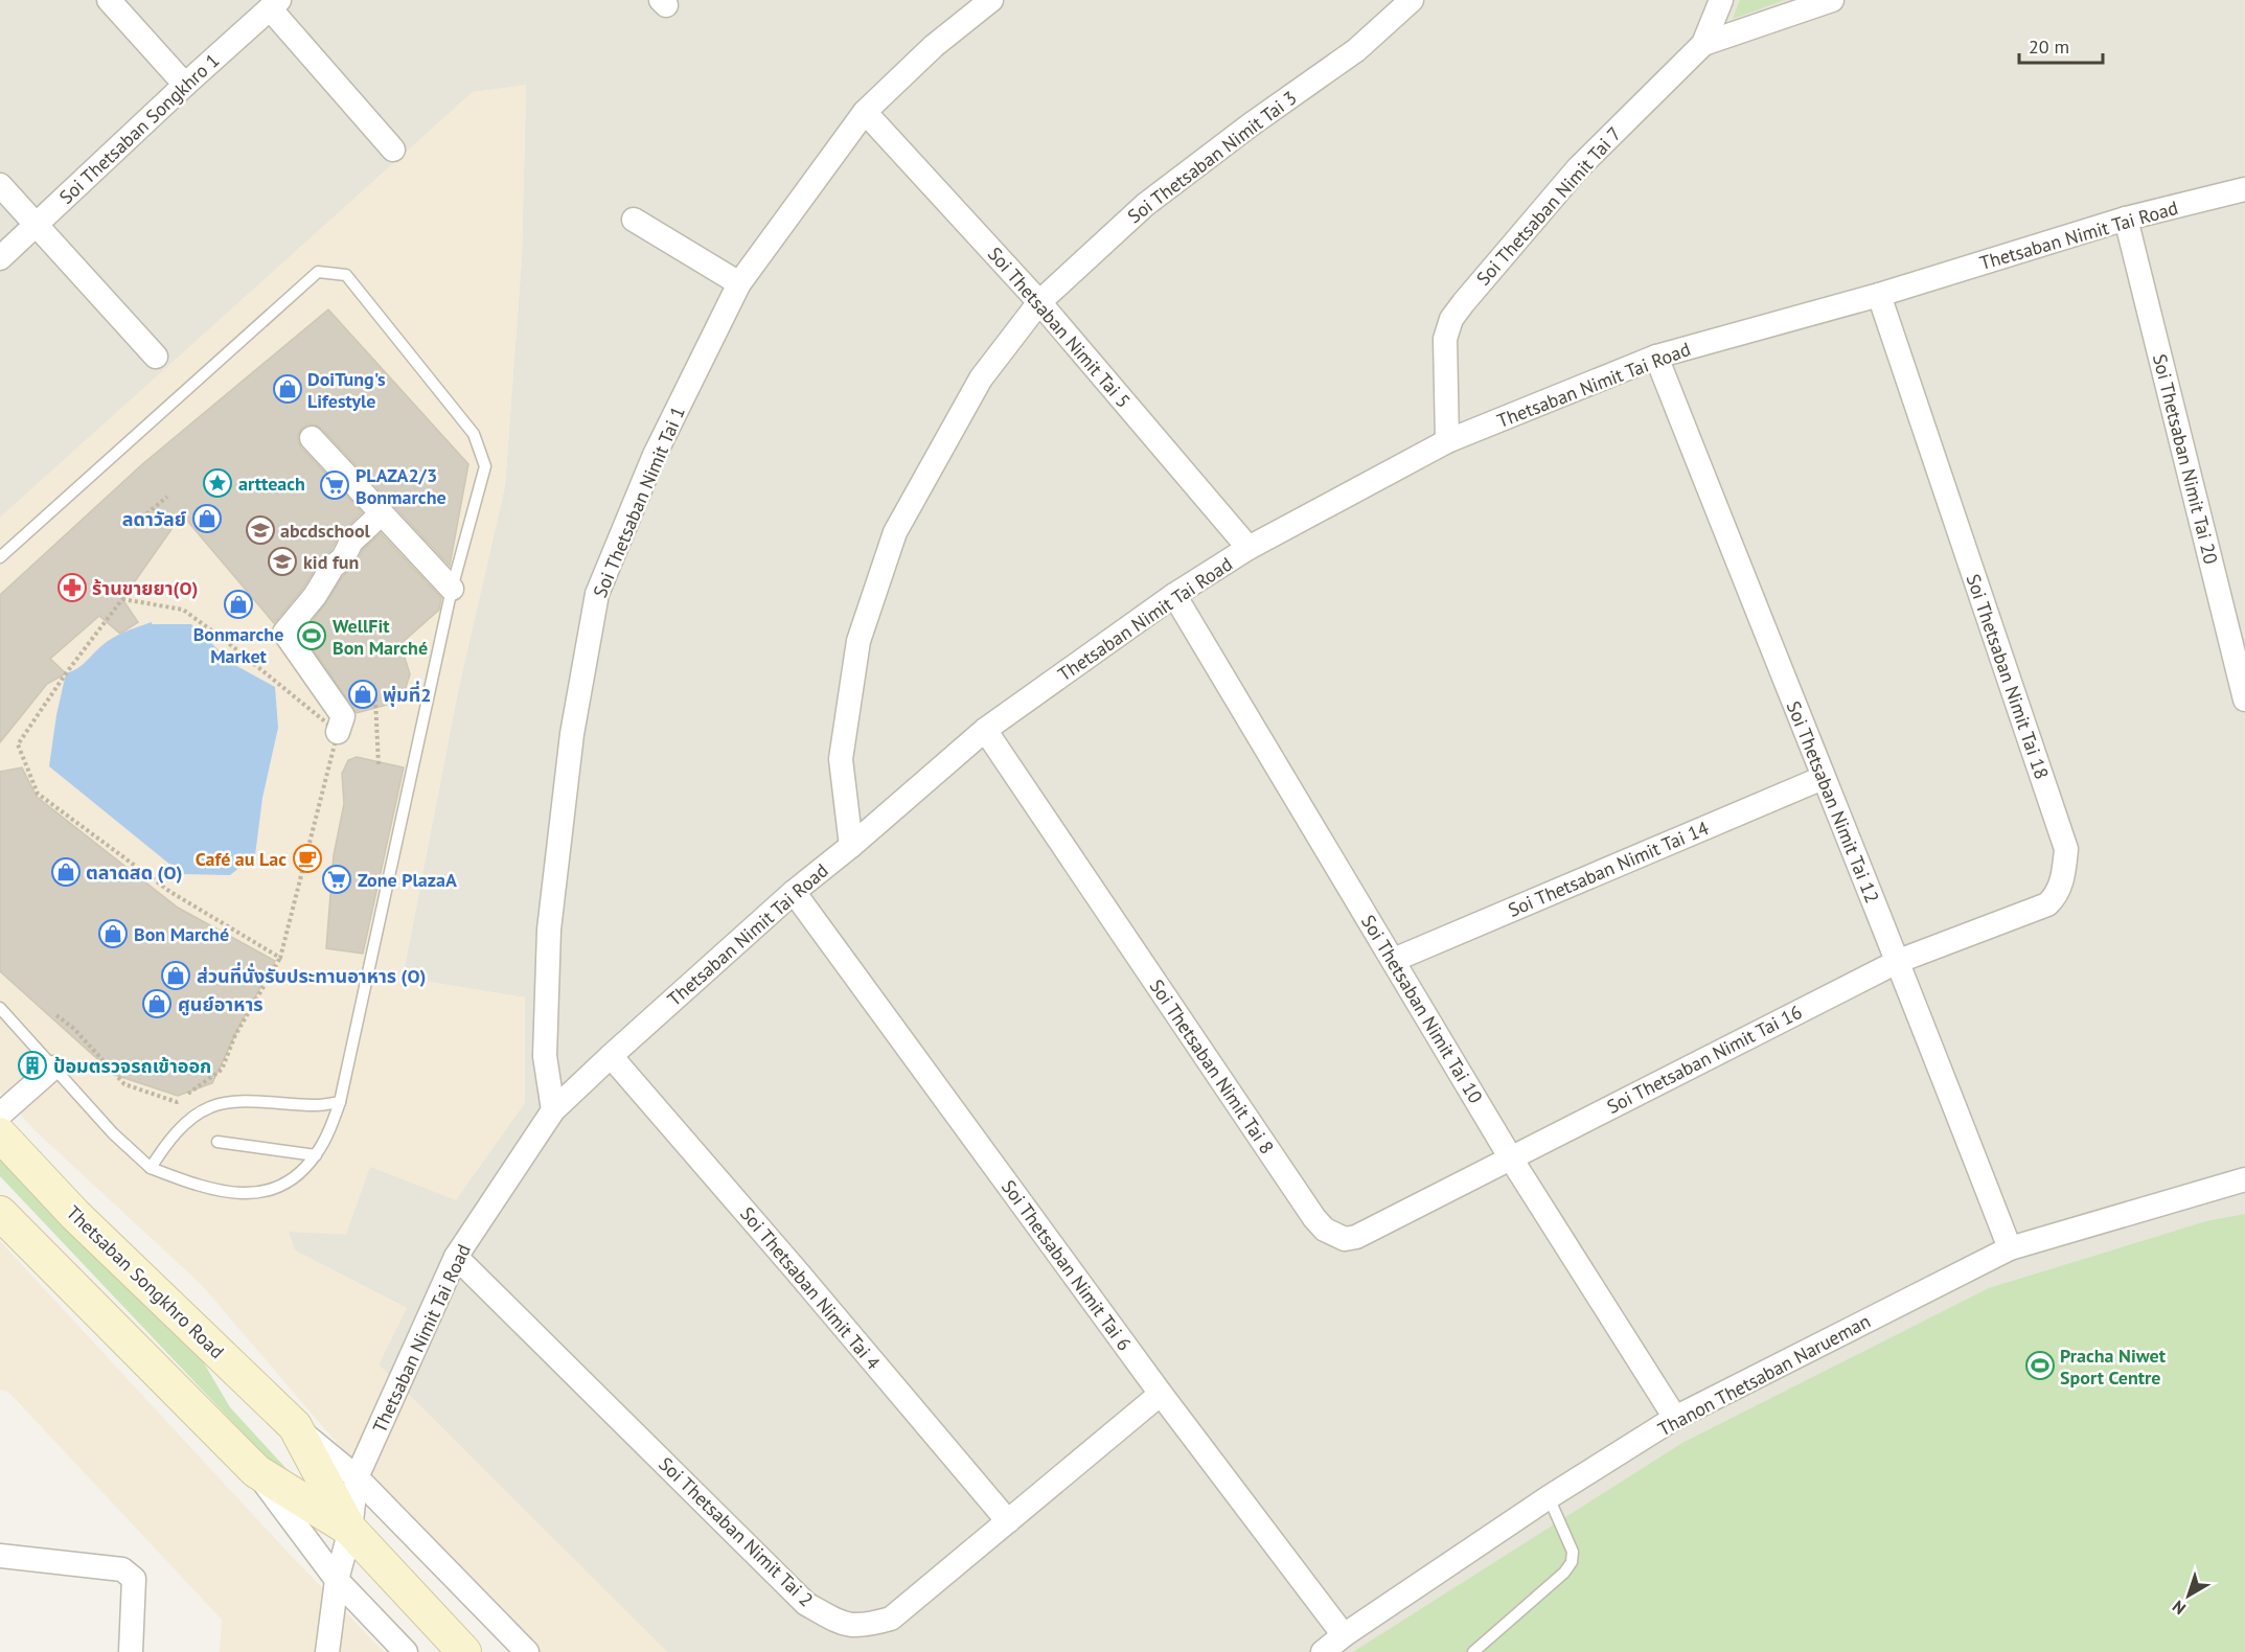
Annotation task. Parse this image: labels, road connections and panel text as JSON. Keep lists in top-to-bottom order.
{
  "streets": {
    "street": [
      "Soi Thetsaban Songkhro 1",
      "Soi Thetsaban Nimit Tai 3",
      "Soi Thetsaban Nimit Tai 7",
      "Thetsaban Nimit Tai Road",
      "Soi Thetsaban Nimit Tai 5",
      "Soi Thetsaban Nimit Tai 20",
      "Soi Thetsaban Nimit Tai 1",
      "Soi Thetsaban Nimit Tai 18",
      "Soi Thetsaban Nimit Tai 12",
      "Soi Thetsaban Nimit Tai 14",
      "Soi Thetsaban Nimit Tai 10",
      "Soi Thetsaban Nimit Tai 16",
      "Soi Thetsaban Nimit Tai 8",
      "Soi Thetsaban Nimit Tai 6",
      "Thetsaban Songkhro Road",
      "Soi Thetsaban Nimit Tai 4",
      "Thanon Thetsaban Narueman",
      "Soi Thetsaban Nimit Tai 2"
    ]
  },
  "crossings": [
    ["Soi Thetsaban Nimit Tai 3", "Thetsaban Nimit Tai Road"],
    ["Soi Thetsaban Nimit Tai 3", "Soi Thetsaban Nimit Tai 5"],
    ["Soi Thetsaban Nimit Tai 7", "Thetsaban Nimit Tai Road"],
    ["Thetsaban Nimit Tai Road", "Soi Thetsaban Nimit Tai 5"],
    ["Thetsaban Nimit Tai Road", "Soi Thetsaban Nimit Tai 20"],
    ["Thetsaban Nimit Tai Road", "Soi Thetsaban Nimit Tai 1"],
    ["Thetsaban Nimit Tai Road", "Soi Thetsaban Nimit Tai 18"],
    ["Thetsaban Nimit Tai Road", "Soi Thetsaban Nimit Tai 12"],
    ["Thetsaban Nimit Tai Road", "Soi Thetsaban Nimit Tai 10"],
    ["Thetsaban Nimit Tai Road", "Soi Thetsaban Nimit Tai 8"],
    ["Thetsaban Nimit Tai Road", "Soi Thetsaban Nimit Tai 6"],
    ["Thetsaban Nimit Tai Road", "Thetsaban Songkhro Road"],
    ["Thetsaban Nimit Tai Road", "Soi Thetsaban Nimit Tai 4"],
    ["Thetsaban Nimit Tai Road", "Soi Thetsaban Nimit Tai 2"],
    ["Soi Thetsaban Nimit Tai 5", "Soi Thetsaban Nimit Tai 1"],
    ["Soi Thetsaban Nimit Tai 18", "Soi Thetsaban Nimit Tai 12"],
    ["Soi Thetsaban Nimit Tai 18", "Soi Thetsaban Nimit Tai 16"],
    ["Soi Thetsaban Nimit Tai 12", "Soi Thetsaban Nimit Tai 14"],
    ["Soi Thetsaban Nimit Tai 12", "Soi Thetsaban Nimit Tai 16"],
    ["Soi Thetsaban Nimit Tai 12", "Thanon Thetsaban Narueman"],
    ["Soi Thetsaban Nimit Tai 14", "Soi Thetsaban Nimit Tai 10"],
    ["Soi Thetsaban Nimit Tai 10", "Soi Thetsaban Nimit Tai 16"],
    ["Soi Thetsaban Nimit Tai 10", "Soi Thetsaban Nimit Tai 8"],
    ["Soi Thetsaban Nimit Tai 10", "Thanon Thetsaban Narueman"],
    ["Soi Thetsaban Nimit Tai 16", "Soi Thetsaban Nimit Tai 8"],
    ["Soi Thetsaban Nimit Tai 6", "Thanon Thetsaban Narueman"],
    ["Soi Thetsaban Nimit Tai 6", "Soi Thetsaban Nimit Tai 2"],
    ["Soi Thetsaban Nimit Tai 4", "Soi Thetsaban Nimit Tai 2"]
  ],
  "places": {
    "shop": [
      "DoiTung's Lifestyle",
      "ลดาวัลย์",
      "Bonmarche Market",
      "พุ่มที่2",
      "ตลาดสด (O)",
      "Bon Marché",
      "ส่วนที่นั่งรับประทานอาหาร (O)",
      "ศูนย์อาหาร"
    ],
    "place": ["artteach"],
    "supermarket": ["PLAZA2/3 Bonmarche", "Zone PlazaA"],
    "school or university": ["abcdschool", "kid fun"],
    "pharmacy": ["ร้านขายยา(O)"],
    "sports": ["WellFit Bon Marché", "Pracha Niwet Sport Centre"],
    "cafe": ["Café au Lac"],
    "building": ["ป้อมตรวจรถเข้าออก"]
  },
  "scale_bar": "20 m",
  "north": "bottom left"
}
